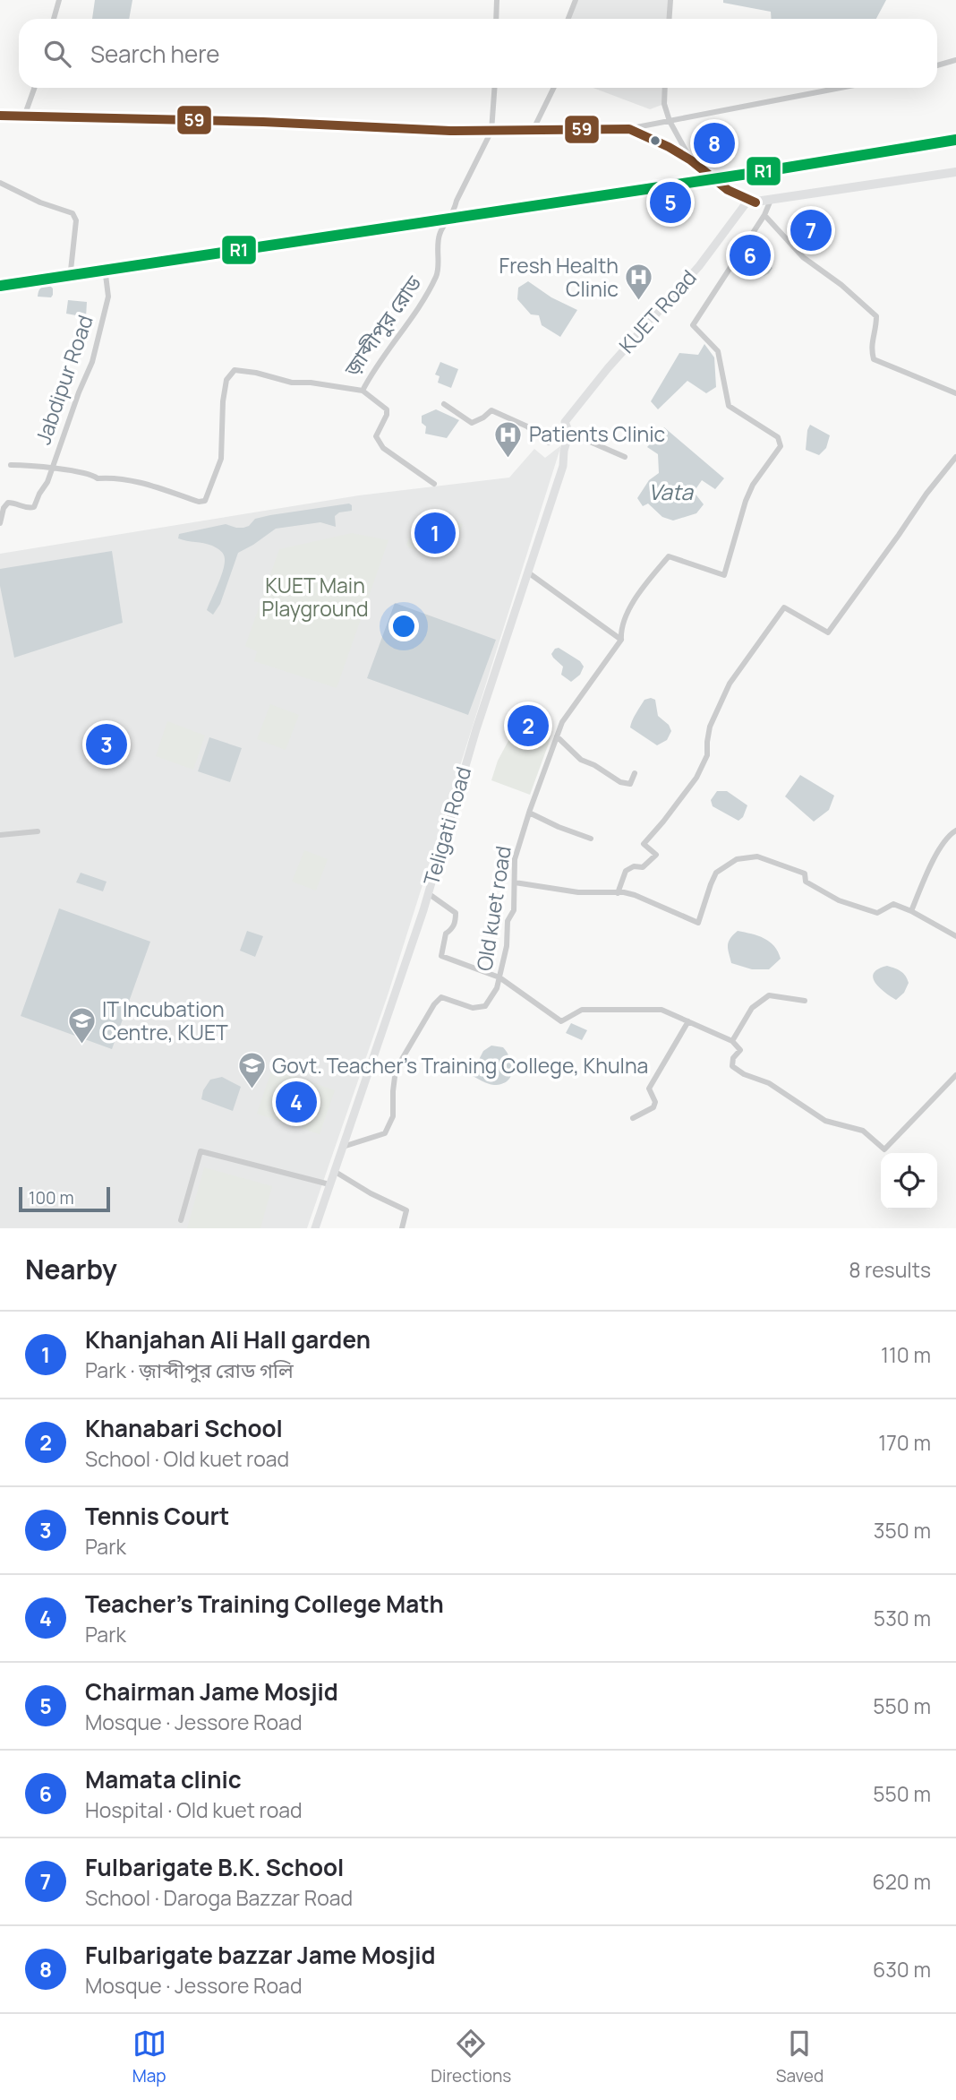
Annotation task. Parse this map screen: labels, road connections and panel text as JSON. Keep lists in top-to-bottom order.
{
  "streets": {
    "main road": ["KUET Road", "Teligati Road"],
    "street": ["জ়াব্দীপুর রোড", "Jabdipur Road", "Old kuet road"]
  },
  "crossings": [
    ["KUET Road", "Teligati Road"],
    ["জ়াব্দীপুর রোড", "Jabdipur Road"],
    ["Teligati Road", "Old kuet road"]
  ],
  "water": ["Vata"],
  "parks": ["KUET Main Playground"],
  "places": {
    "hospital": ["Fresh Health Clinic", "Patients Clinic"],
    "school or university": ["IT Incubation Centre, KUET", "Govt. Teacher's Training College, Khulna"]
  },
  "lines": ["transit line 59", "transit line R1"],
  "scale_bar": "100 m",
  "page": {
    "search": "Search here",
    "pins": [
      "8",
      "5",
      "7",
      "6",
      "1",
      "2",
      "3",
      "4"
    ],
    "scale": "100 m",
    "heading": ["Nearby", "8 results"],
    "list": [
      {
        "mark": "1",
        "name": "Khanjahan Ali Hall garden",
        "note": "Park · জ়াব্দীপুর রোড গলি",
        "value": "110 m"
      },
      {
        "mark": "2",
        "name": "Khanabari School",
        "note": "School · Old kuet road",
        "value": "170 m"
      },
      {
        "mark": "3",
        "name": "Tennis Court",
        "note": "Park",
        "value": "350 m"
      },
      {
        "mark": "4",
        "name": "Teacher's Training College Math",
        "note": "Park",
        "value": "530 m"
      },
      {
        "mark": "5",
        "name": "Chairman Jame Mosjid",
        "note": "Mosque · Jessore Road",
        "value": "550 m"
      },
      {
        "mark": "6",
        "name": "Mamata clinic",
        "note": "Hospital · Old kuet road",
        "value": "550 m"
      },
      {
        "mark": "7",
        "name": "Fulbarigate B.K. School",
        "note": "School · Daroga Bazzar Road",
        "value": "620 m"
      },
      {
        "mark": "8",
        "name": "Fulbarigate bazzar Jame Mosjid",
        "note": "Mosque · Jessore Road",
        "value": "630 m"
      }
    ],
    "nav": ["Map", "Directions", "Saved"]
  }
}
